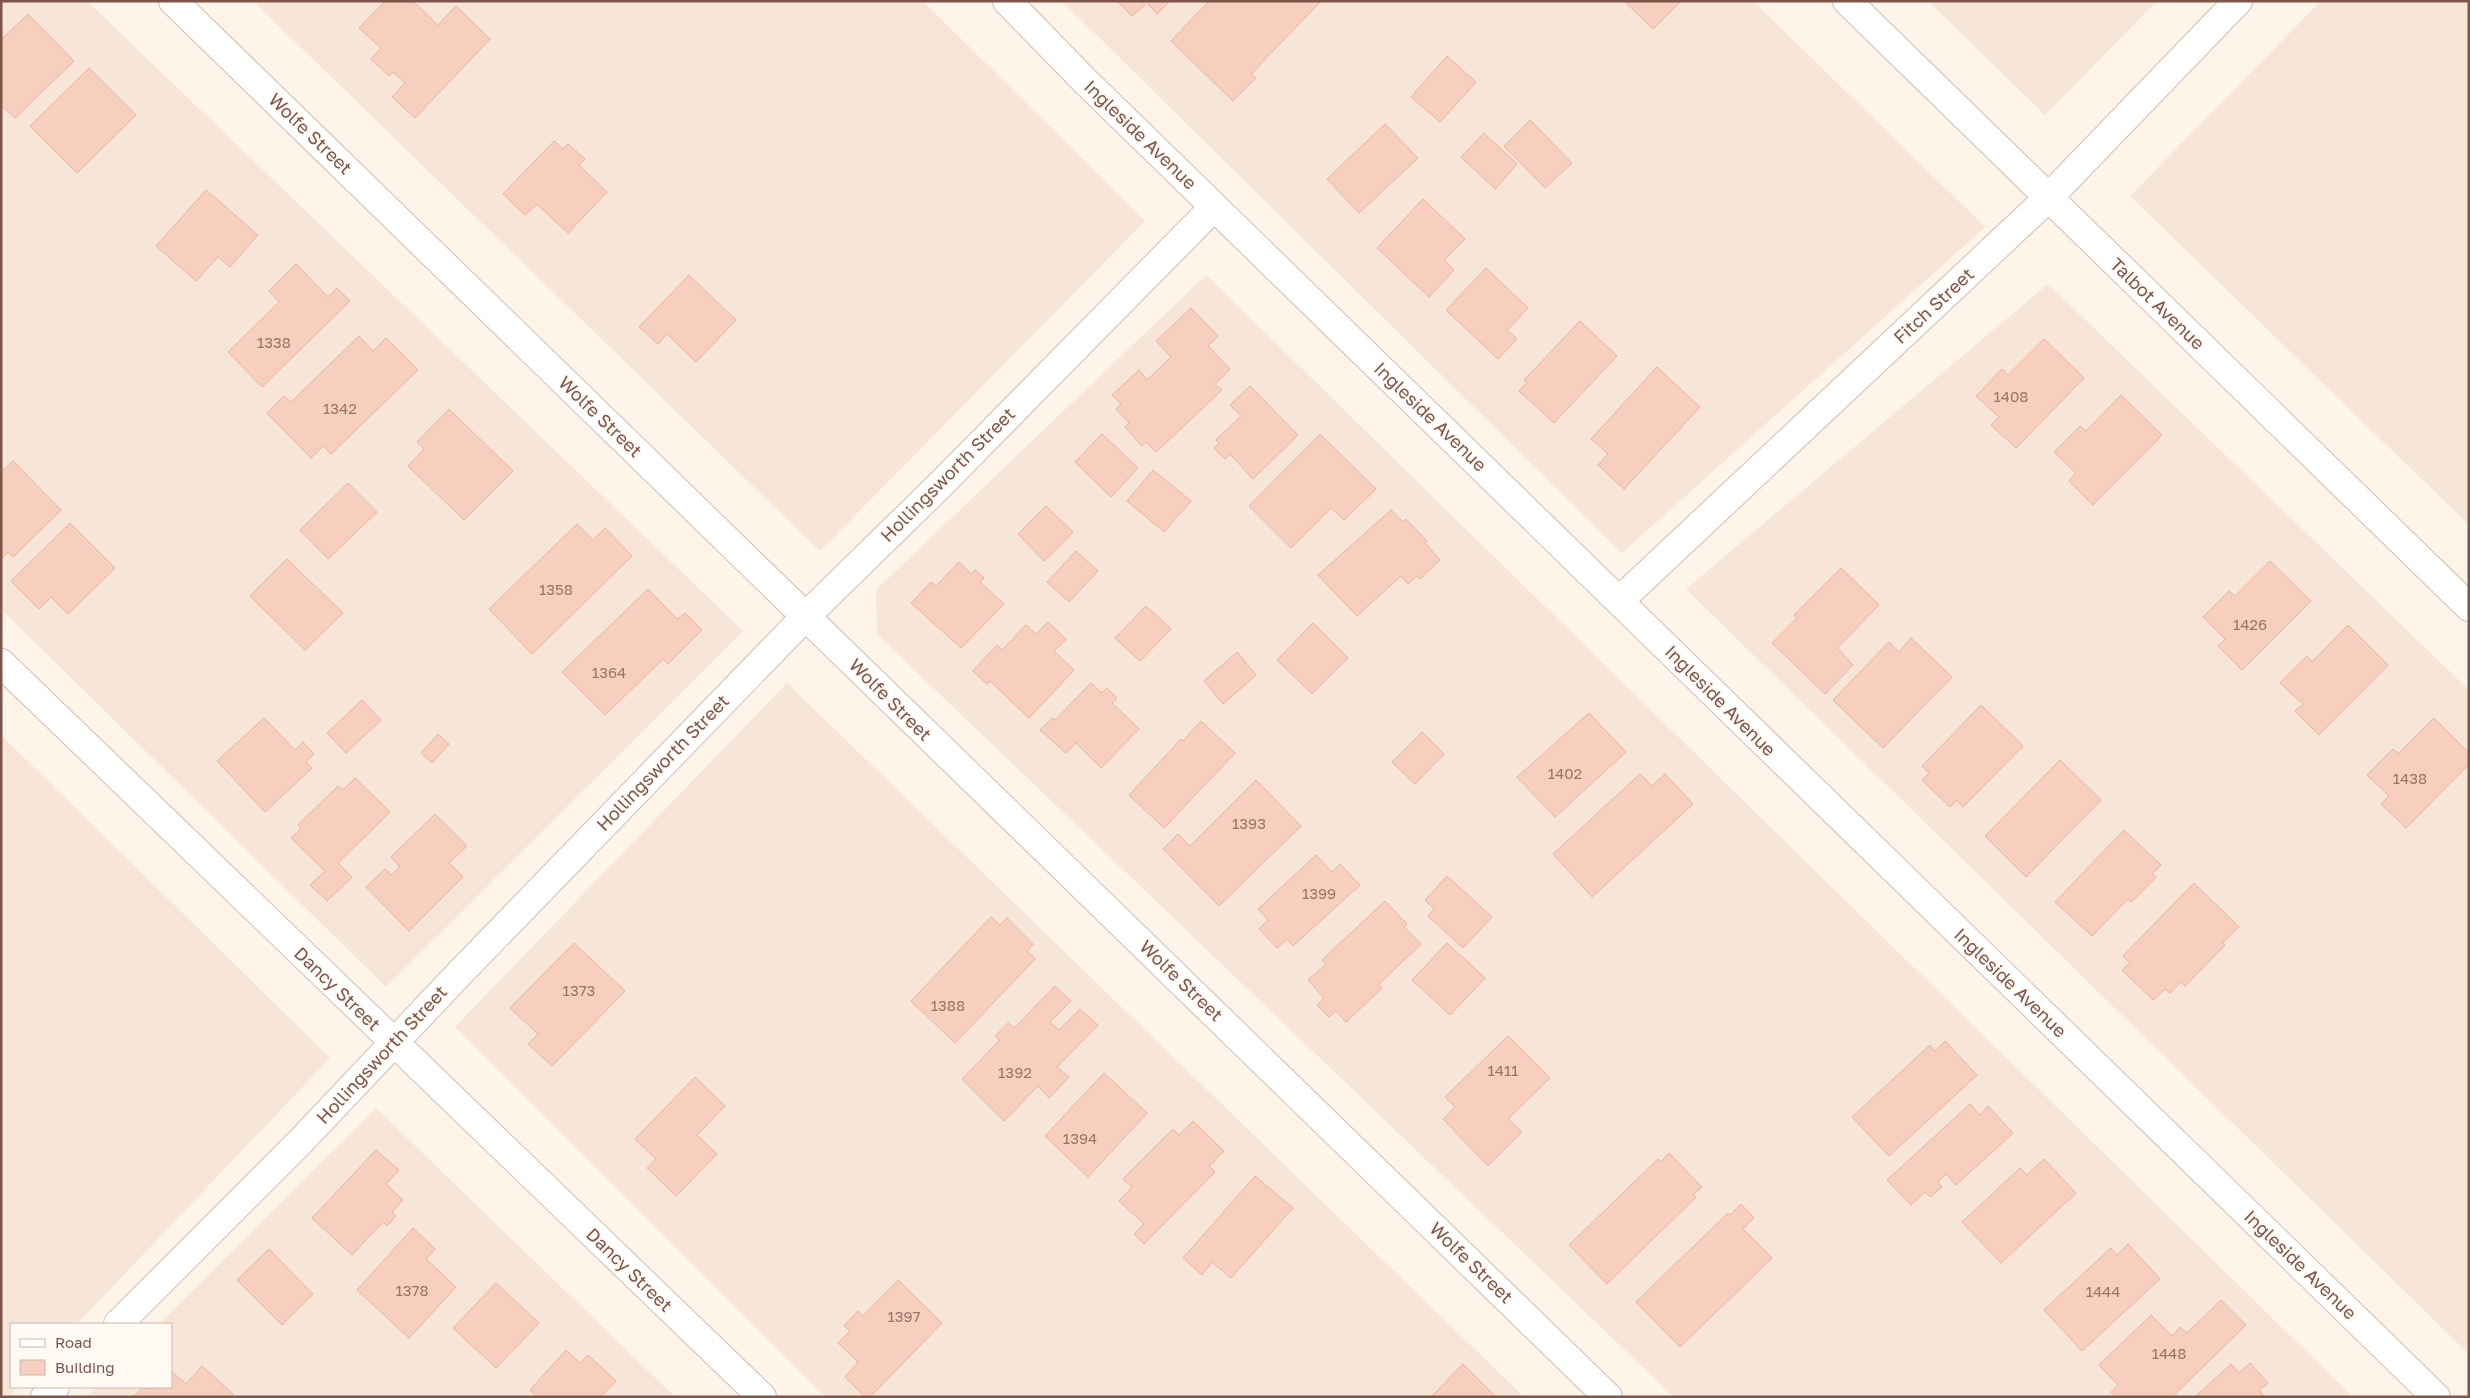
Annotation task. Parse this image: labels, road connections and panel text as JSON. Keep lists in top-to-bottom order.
{
  "streets": {
    "street": [
      "Wolfe Street",
      "Ingleside Avenue",
      "Talbot Avenue",
      "Fitch Street",
      "Hollingsworth Street",
      "Dancy Street"
    ]
  },
  "crossings": [
    ["Wolfe Street", "Hollingsworth Street"],
    ["Ingleside Avenue", "Fitch Street"],
    ["Ingleside Avenue", "Hollingsworth Street"],
    ["Talbot Avenue", "Fitch Street"],
    ["Hollingsworth Street", "Dancy Street"]
  ],
  "house_numbers": [
    "1338",
    "1408",
    "1342",
    "1358",
    "1426",
    "1364",
    "1402",
    "1438",
    "1393",
    "1399",
    "1373",
    "1388",
    "1411",
    "1392",
    "1394",
    "1378",
    "1444",
    "1397",
    "1448"
  ],
  "legend": ["Road", "Building"]
}
